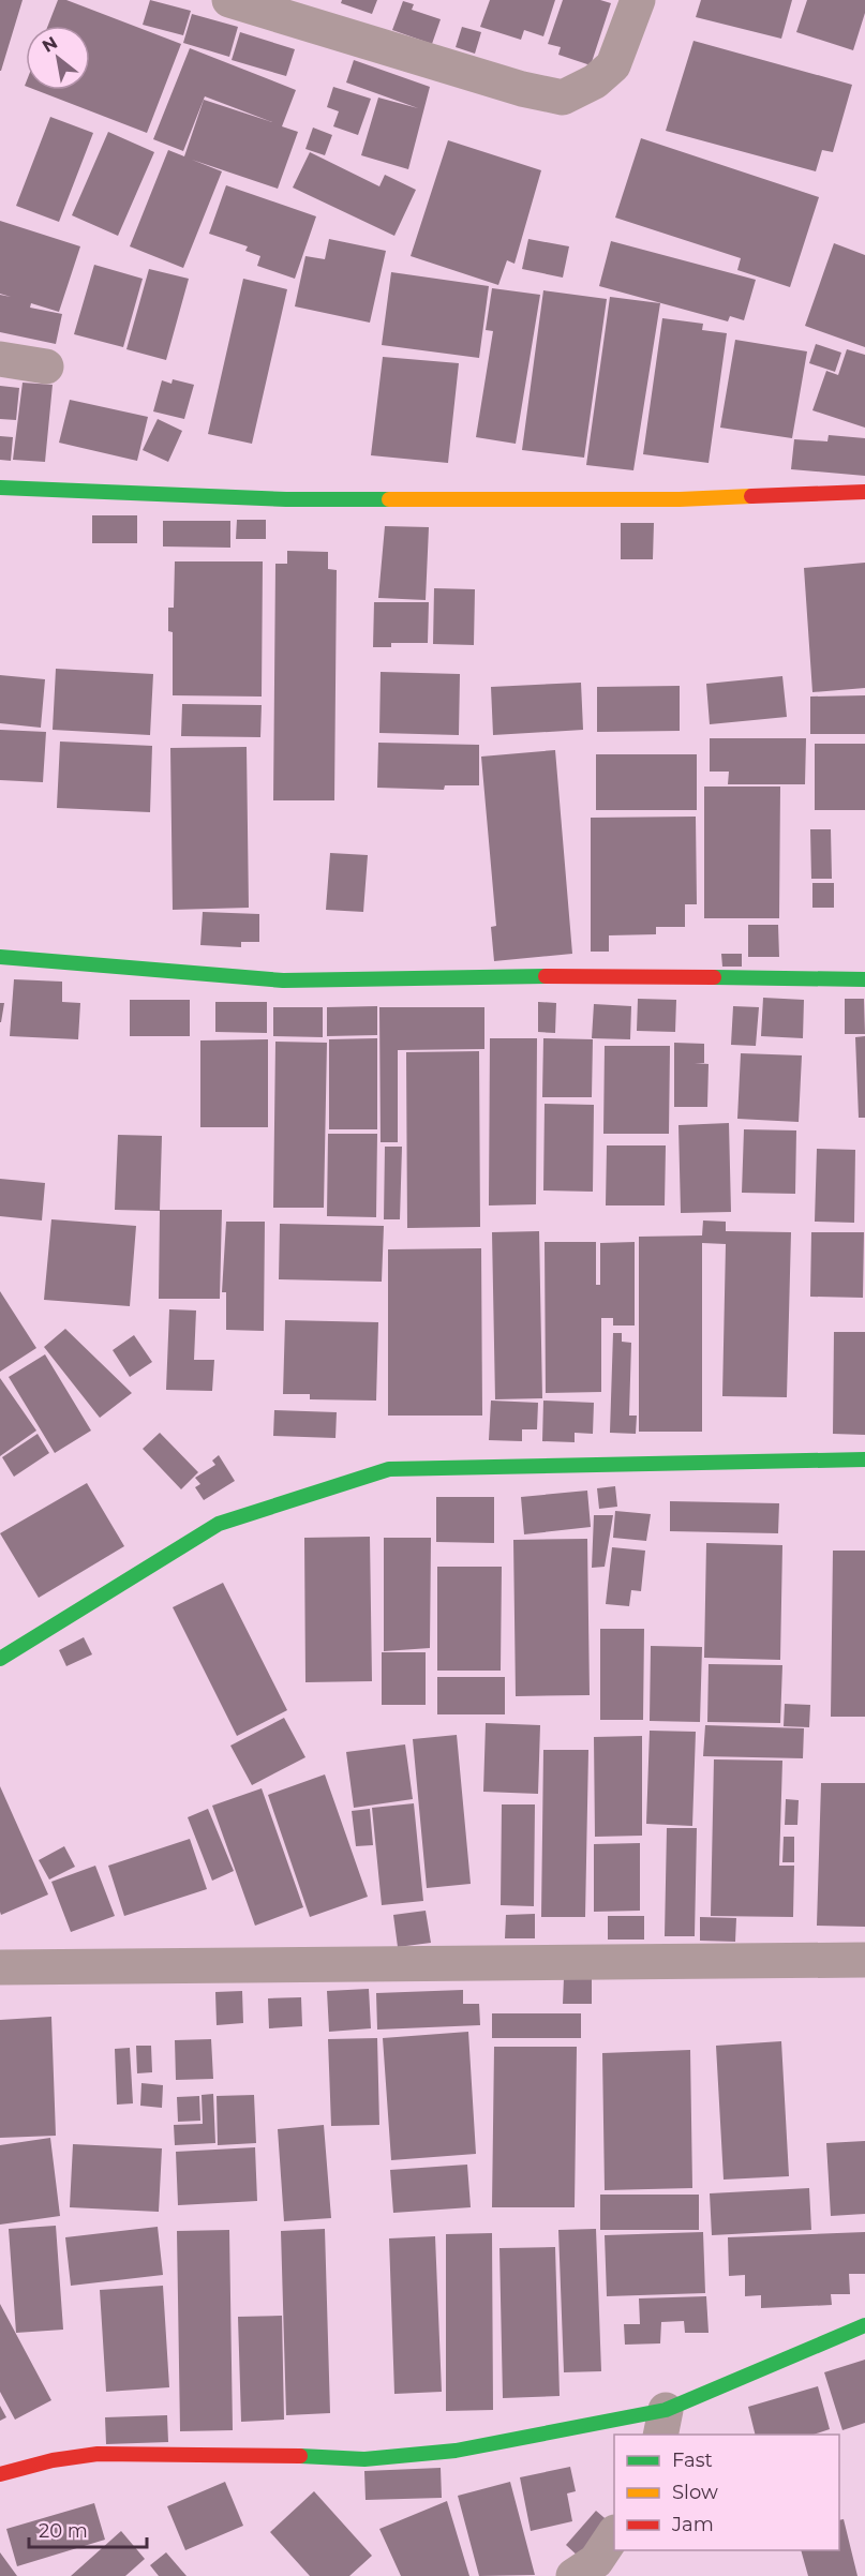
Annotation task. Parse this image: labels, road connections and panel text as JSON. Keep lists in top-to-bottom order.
{
  "legend": ["Fast", "Slow", "Jam"],
  "scale_bar": "20 m",
  "north": "top left"
}
